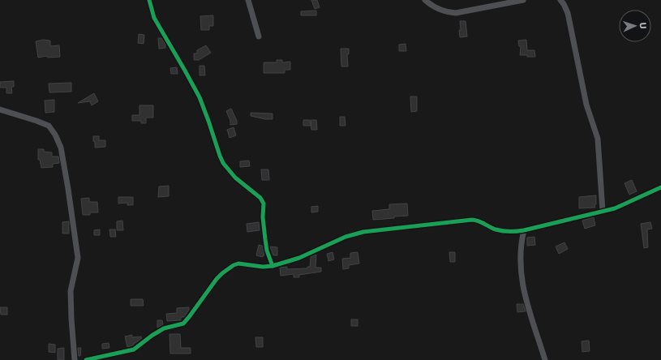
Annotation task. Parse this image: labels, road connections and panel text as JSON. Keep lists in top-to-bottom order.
{
  "north": "right"
}
